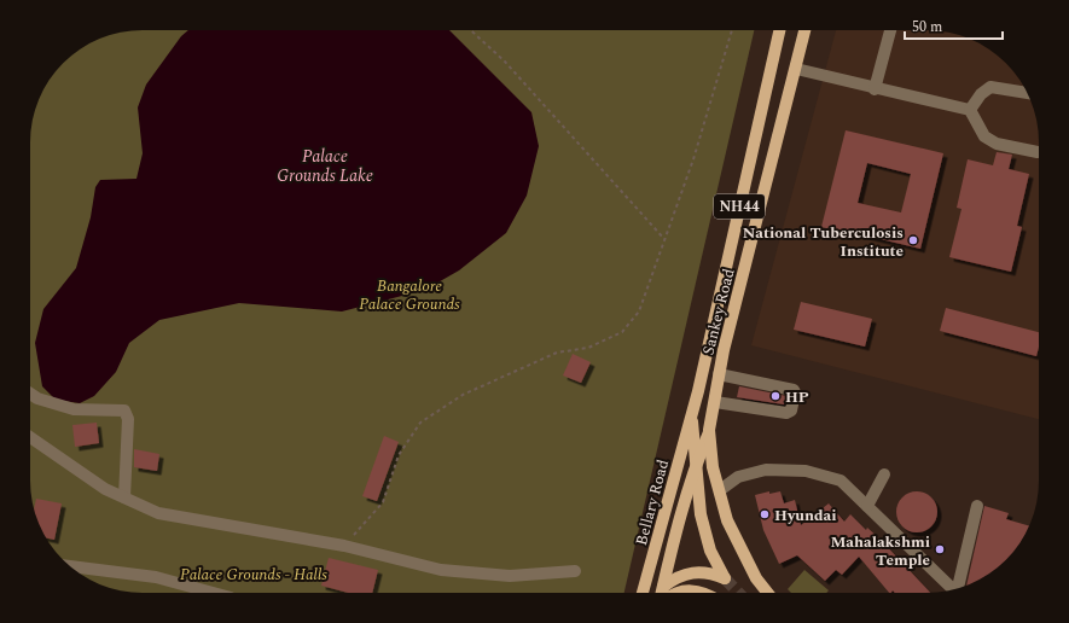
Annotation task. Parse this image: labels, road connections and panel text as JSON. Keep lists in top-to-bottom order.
{
  "streets": {
    "main road": ["NH44", "Sankey Road", "Bellary Road"]
  },
  "crossings": [
    ["Sankey Road", "Bellary Road"]
  ],
  "water": ["Palace Grounds Lake"],
  "parks": ["Bangalore Palace Grounds", "Palace Grounds - Halls"],
  "places": [
    "National Tuberculosis Institute",
    "HP",
    "Hyundai",
    "Mahalakshmi Temple"
  ],
  "scale_bar": "50 m"
}
